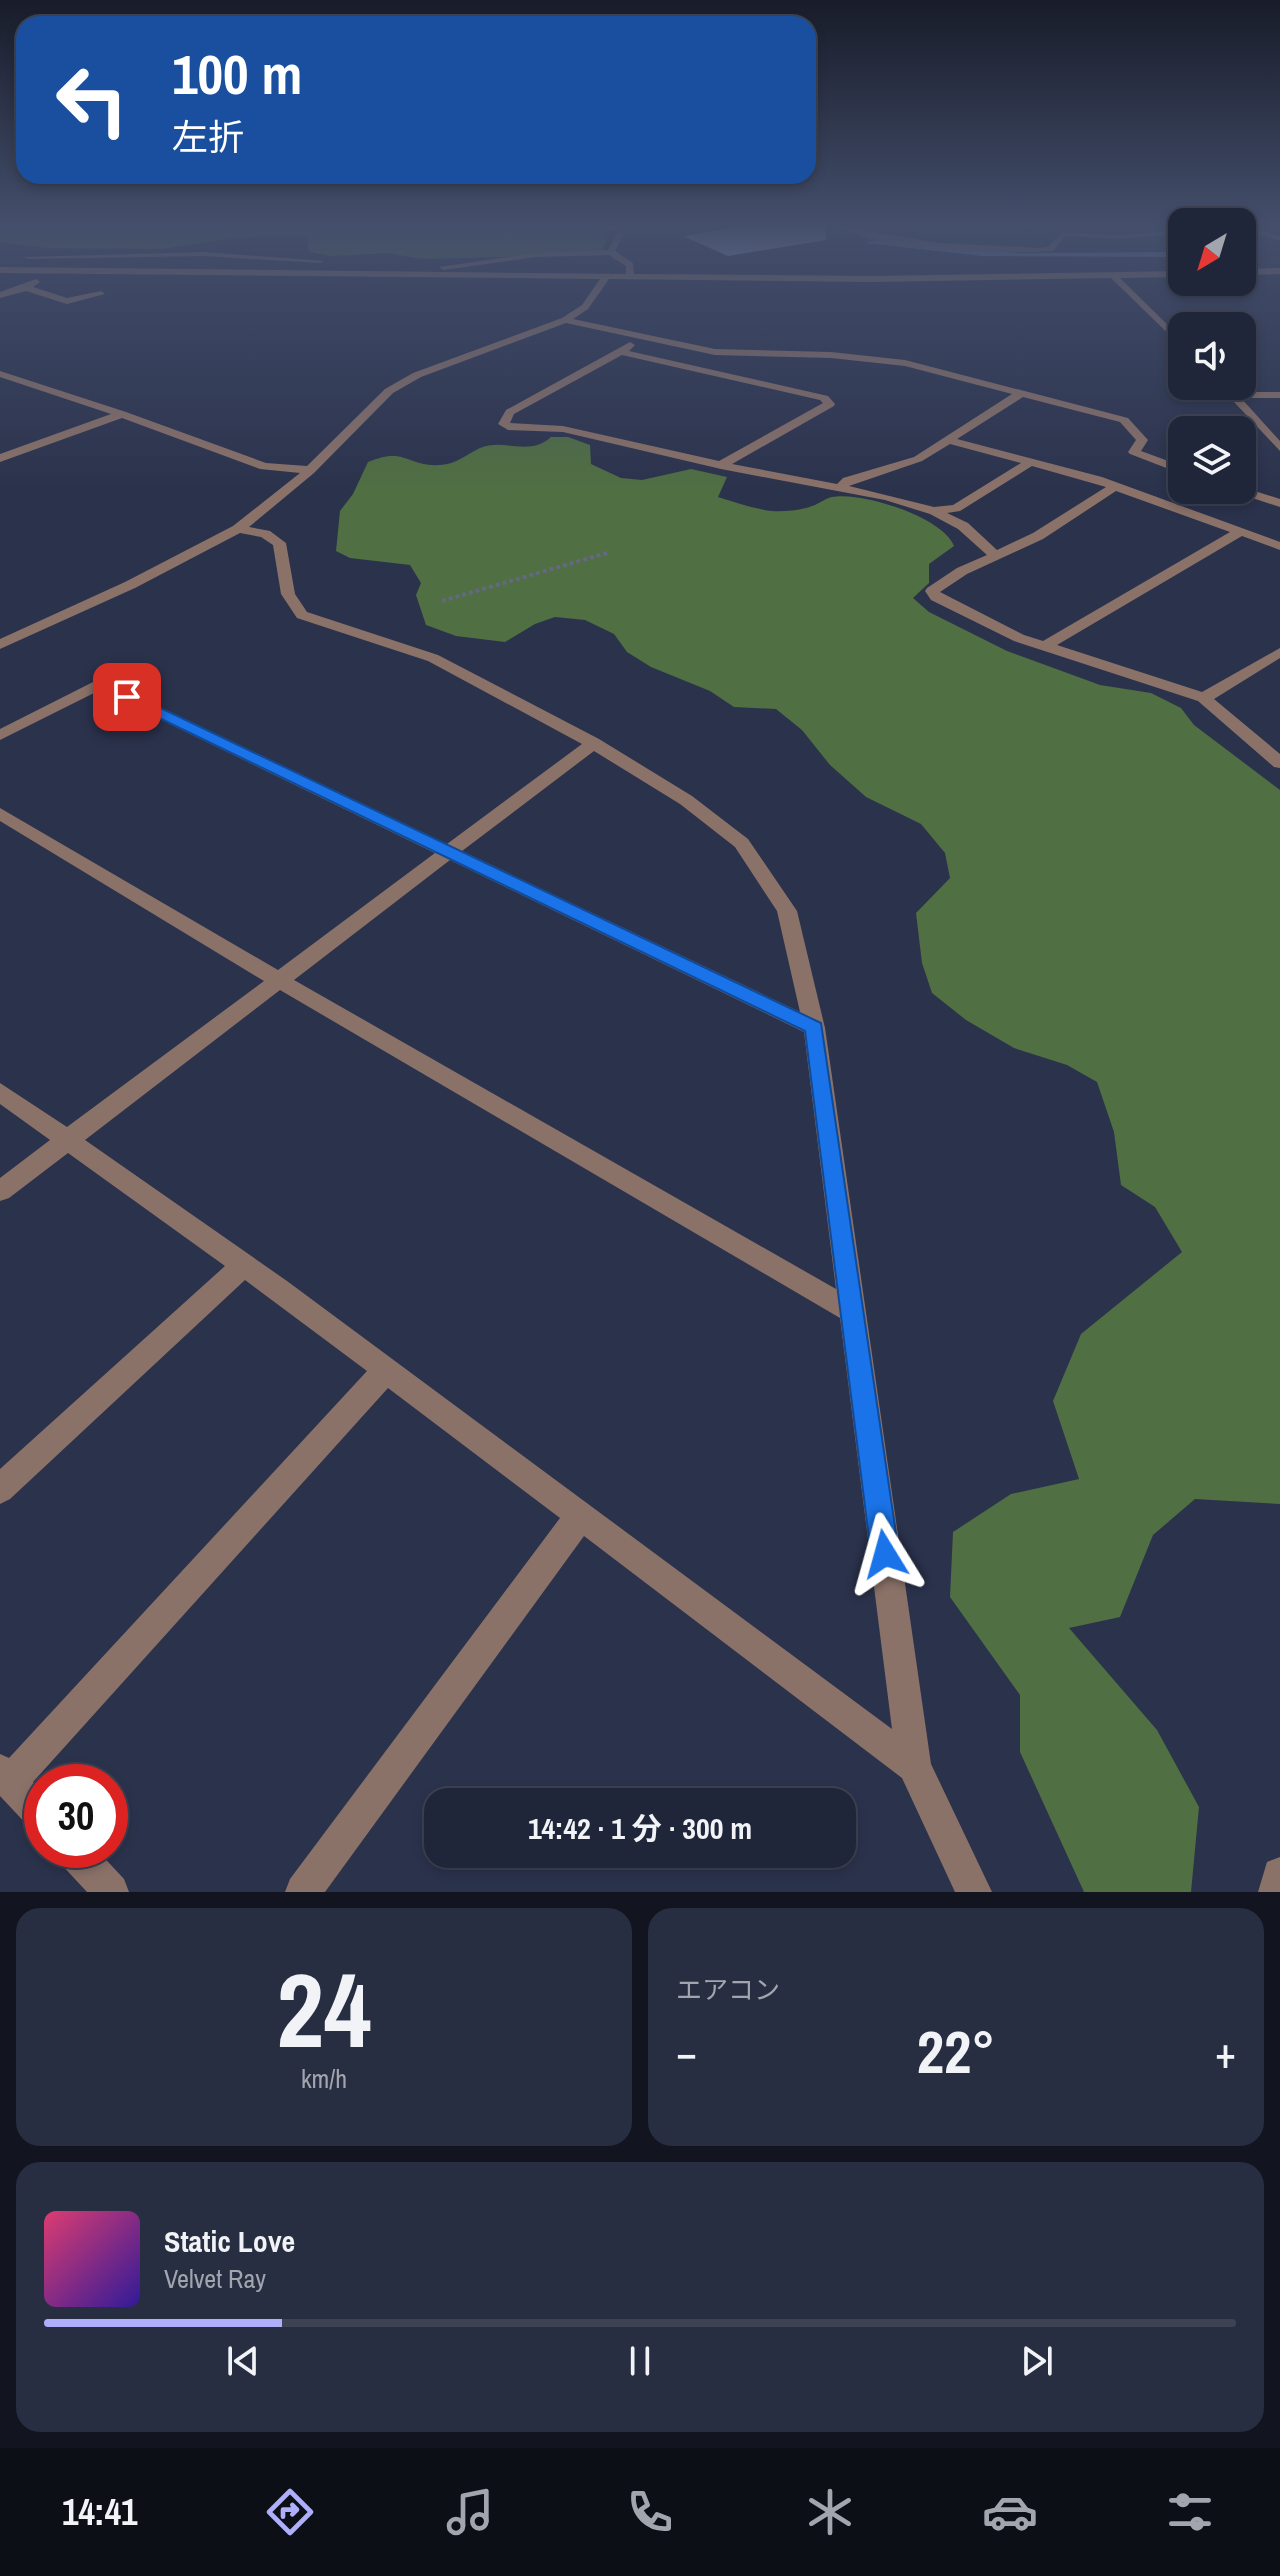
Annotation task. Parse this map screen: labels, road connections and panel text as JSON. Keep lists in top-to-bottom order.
{
  "north": "bottom left",
  "page": {
    "turn": ["100 m", "左折"],
    "limit": "30",
    "trip": "14:42 · 1 分 · 300 m",
    "tile": [
      ["24", "km/h"],
      "エアコン"
    ],
    "heat": ["−", "22°", "+"],
    "song": ["Static Love", "Velvet Ray"],
    "tabs": "14:41"
  }
}
